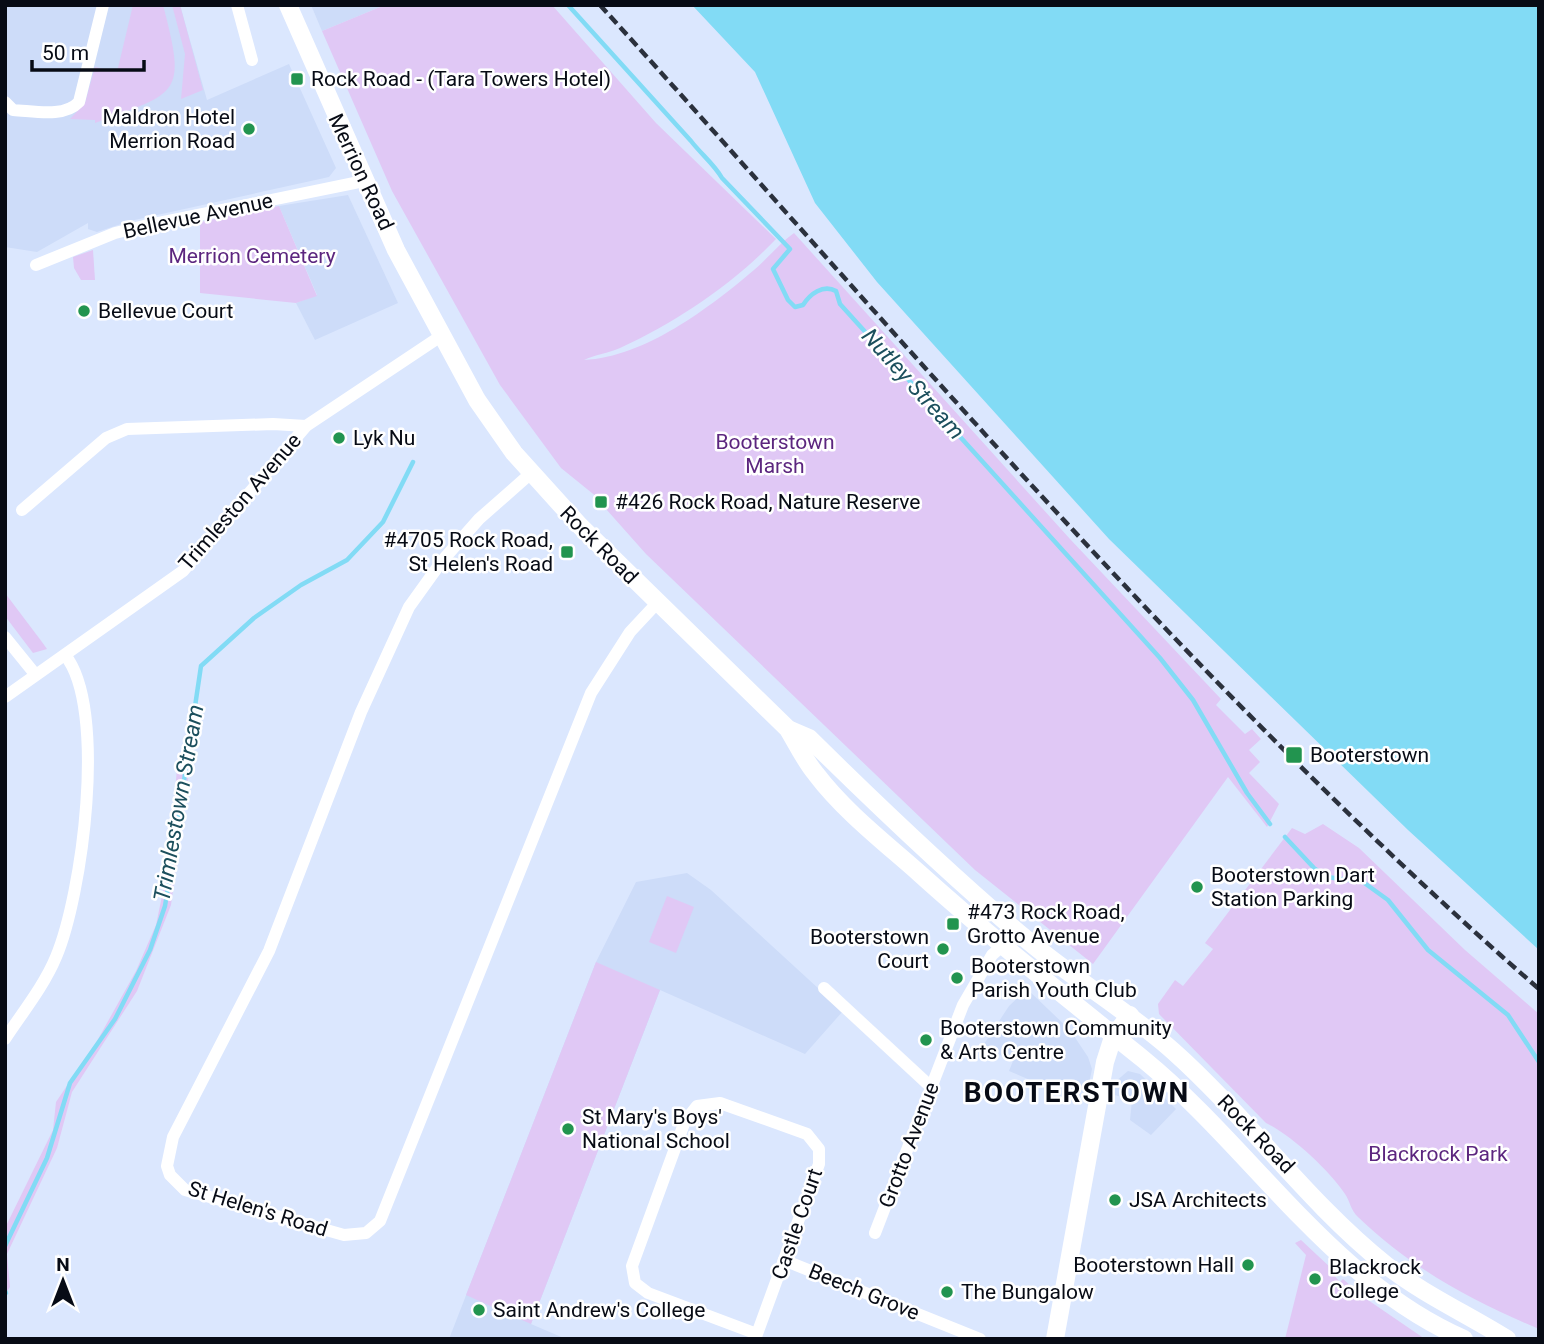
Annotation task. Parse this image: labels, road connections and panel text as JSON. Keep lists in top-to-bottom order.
{
  "streets": {
    "main road": ["Merrion Road", "Rock Road"],
    "street": [
      "Bellevue Avenue",
      "Trimleston Avenue",
      "Grotto Avenue",
      "St Helen's Road",
      "Castle Court",
      "Beech Grove"
    ]
  },
  "crossings": [
    ["Merrion Road", "Bellevue Avenue"],
    ["Merrion Road", "Trimleston Avenue"],
    ["Merrion Road", "Rock Road"],
    ["Trimleston Avenue", "Rock Road"],
    ["Rock Road", "Grotto Avenue"],
    ["Rock Road", "St Helen's Road"],
    ["Castle Court", "Beech Grove"]
  ],
  "districts": ["BOOTERSTOWN"],
  "water": ["Nutley Stream", "Trimlestown Stream"],
  "parks": ["Merrion Cemetery", "Booterstown Marsh", "Blackrock Park"],
  "places": {
    "transit": [
      "Rock Road - (Tara Towers Hotel)",
      "#426 Rock Road, Nature Reserve",
      "#4705 Rock Road, St Helen's Road",
      "Booterstown",
      "#473 Rock Road, Grotto Avenue"
    ],
    "other": [
      "Maldron Hotel Merrion Road",
      "Bellevue Court",
      "Lyk Nu",
      "Booterstown Dart Station Parking",
      "Booterstown Court",
      "Booterstown Parish Youth Club",
      "Booterstown Community & Arts Centre",
      "St Mary's Boys' National School",
      "JSA Architects",
      "Booterstown Hall",
      "Blackrock College",
      "The Bungalow",
      "Saint Andrew's College"
    ]
  },
  "scale_bar": "50 m",
  "north": "top"
}
